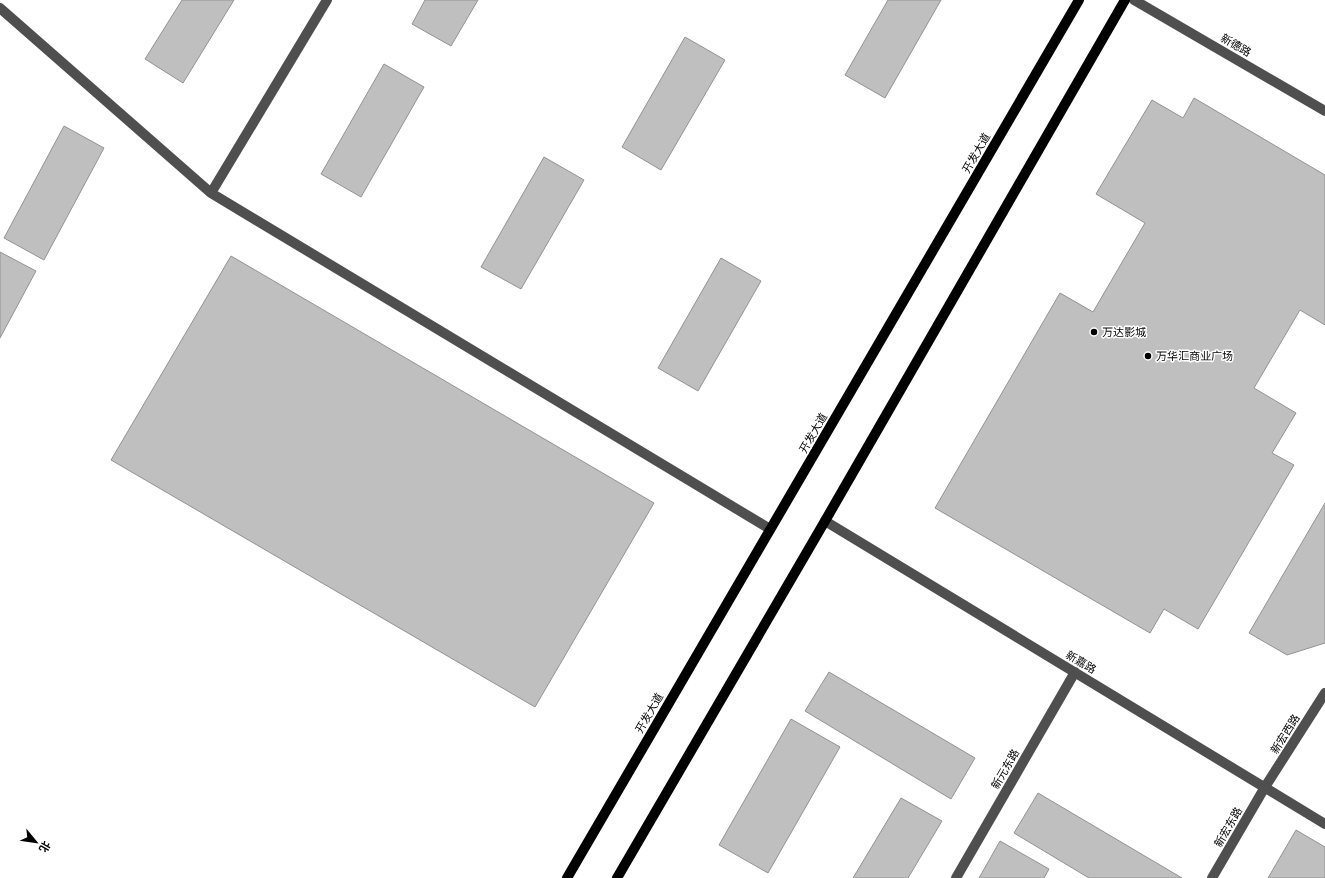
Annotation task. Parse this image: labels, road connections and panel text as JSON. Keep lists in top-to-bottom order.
{
  "streets": {
    "main road": ["开发大道"],
    "street": [
      "新德路",
      "新嘉路",
      "新宏西路",
      "新元东路",
      "新宏东路"
    ]
  },
  "crossings": [
    ["新嘉路", "新宏西路"],
    ["新嘉路", "新元东路"],
    ["新嘉路", "新宏东路"],
    ["新宏西路", "新宏东路"]
  ],
  "places": ["万达影城", "万华汇商业广场"],
  "north": "bottom right"
}
